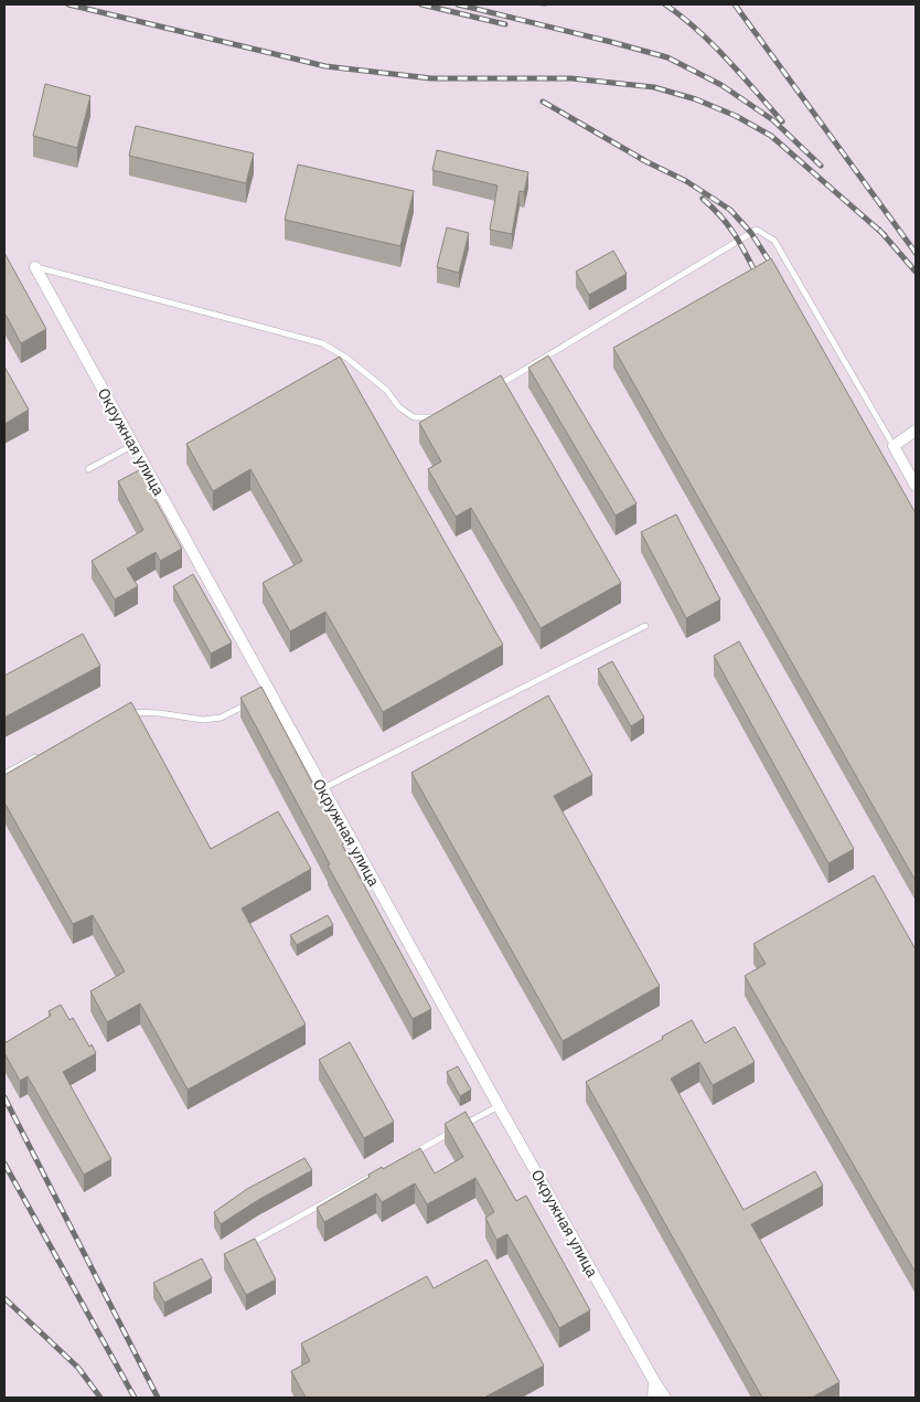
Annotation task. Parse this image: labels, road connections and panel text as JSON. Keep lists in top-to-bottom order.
{
  "streets": {
    "street": ["Окружная улица"]
  }
}
